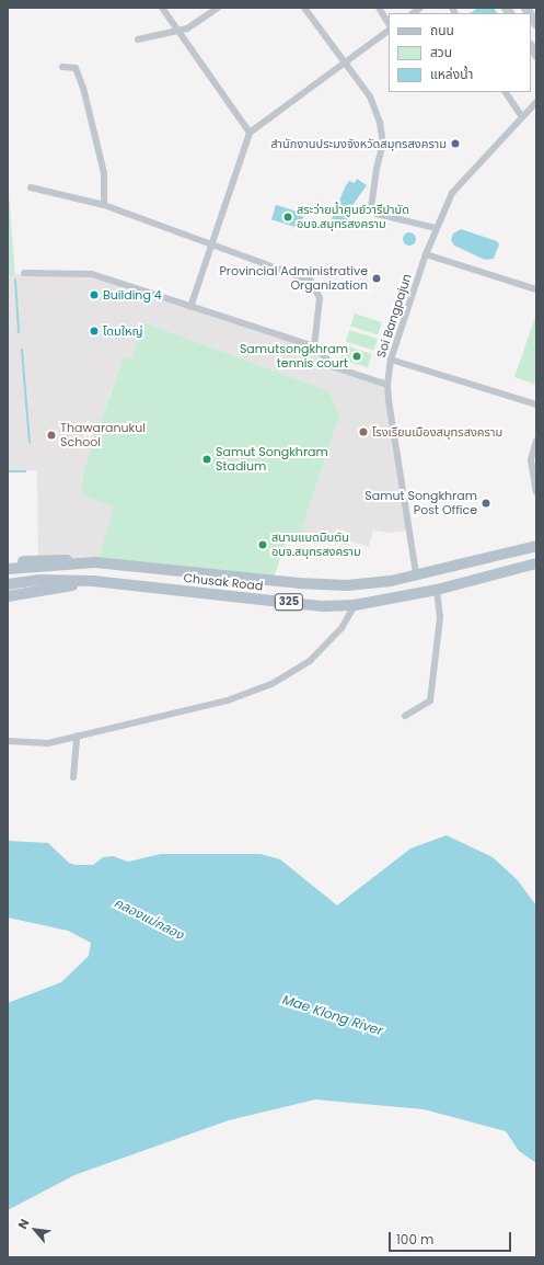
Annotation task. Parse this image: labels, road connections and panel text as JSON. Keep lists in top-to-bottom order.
{
  "streets": {
    "main road": ["Chusak Road", "325"],
    "street": ["Soi Bangpajun"]
  },
  "crossings": [
    ["Soi Bangpajun", "Chusak Road"]
  ],
  "water": ["คลองแม่กลอง", "Mae Klong River"],
  "places": [
    "สำนักงานประมงจังหวัดสมุทรสงคราม",
    "สระว่ายน้ำศูนย์วารีบำบัด อบจ.สมุทรสงคราม",
    "Provincial Administrative Organization",
    "Building 4",
    "โดมใหญ่",
    "Samutsongkhram tennis court",
    "โรงเรียนเมืองสมุทรสงคราม",
    "Thawaranukul School",
    "Samut Songkhram Stadium",
    "Samut Songkhram Post Office",
    "สนามแบดมินตัน อบจ.สมุทรสงคราม"
  ],
  "legend": ["ถนน", "สวน", "แหล่งน้ำ"],
  "scale_bar": "100 m",
  "north": "top left"
}
